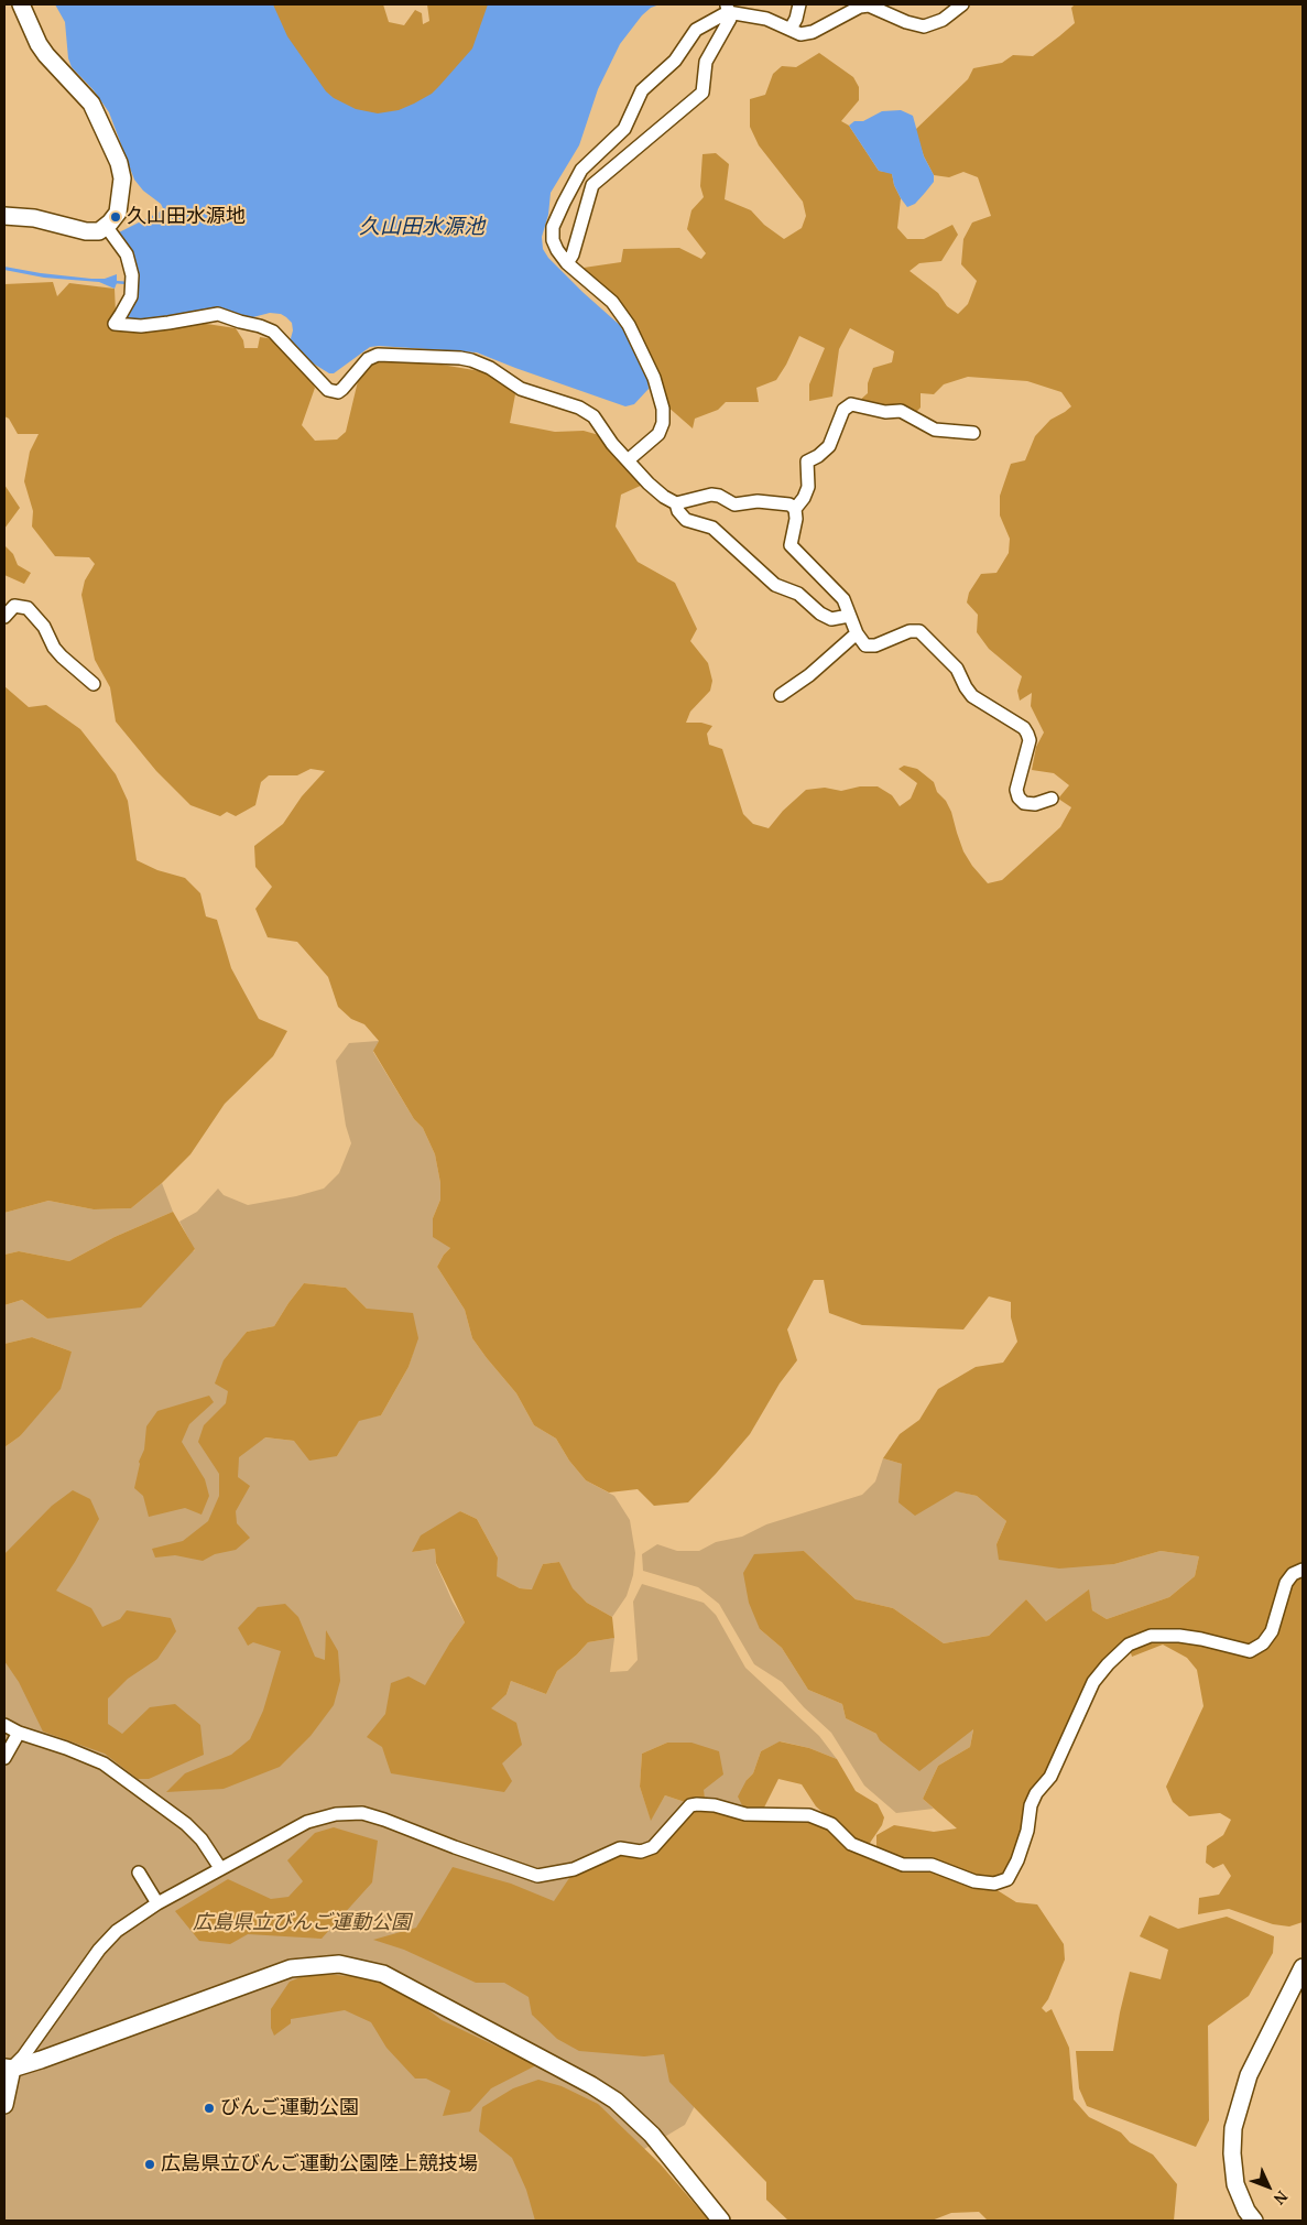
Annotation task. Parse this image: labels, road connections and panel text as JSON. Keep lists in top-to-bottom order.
{
  "water": ["久山田水源池"],
  "parks": ["広島県立びんご運動公園"],
  "places": ["久山田水源地", "びんご運動公園", "広島県立びんご運動公園陸上競技場"],
  "north": "bottom right"
}
